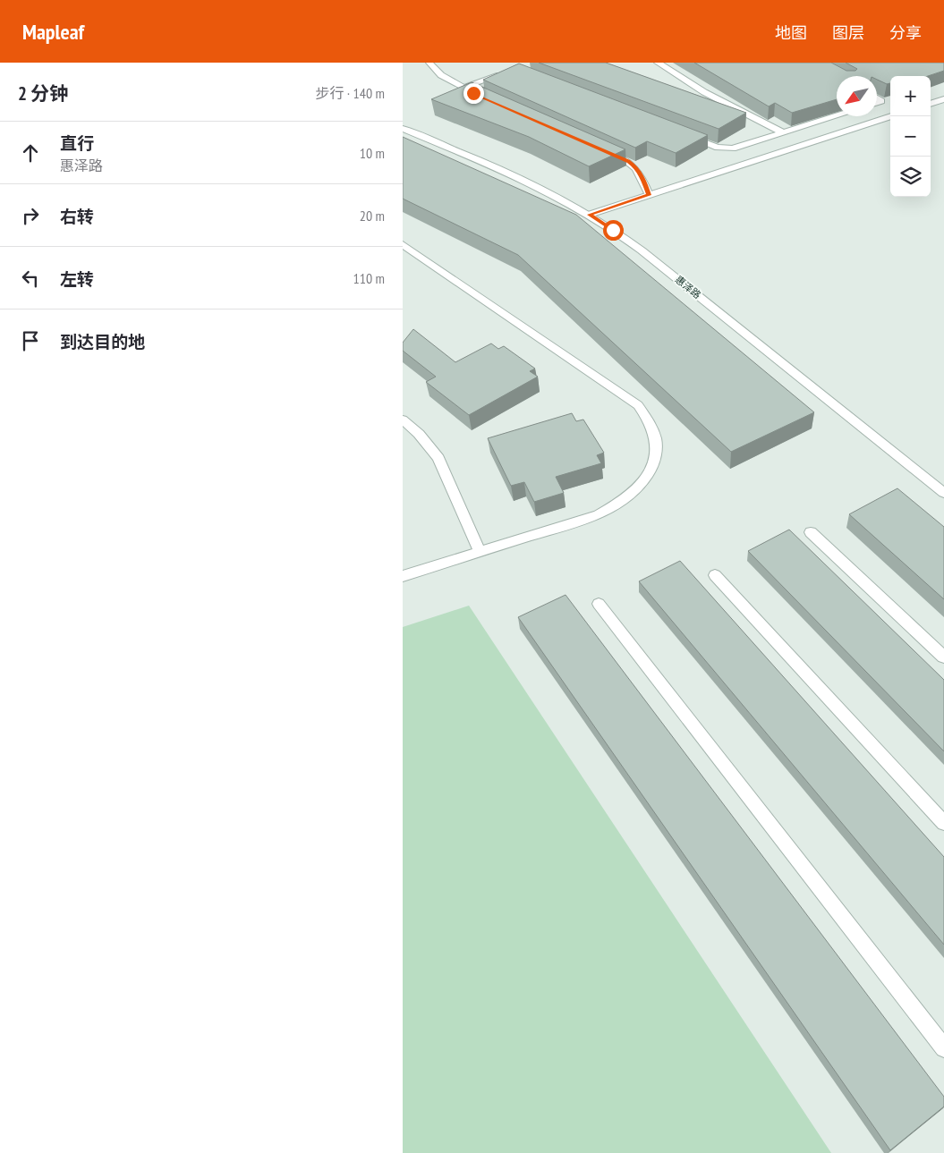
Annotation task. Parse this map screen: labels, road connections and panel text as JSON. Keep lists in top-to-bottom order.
{
  "streets": {
    "street": ["惠泽路"]
  },
  "north": "bottom left",
  "page": {
    "header": "Mapleaf",
    "nav": ["地图", "图层", "分享"],
    "heading": ["2 分钟", "步行 · 140 m"],
    "map_buttons": ["+", "−"],
    "list": [
      ["直行", "惠泽路", "10 m"],
      ["右转", "20 m"],
      ["左转", "110 m"],
      "到达目的地"
    ]
  }
}
